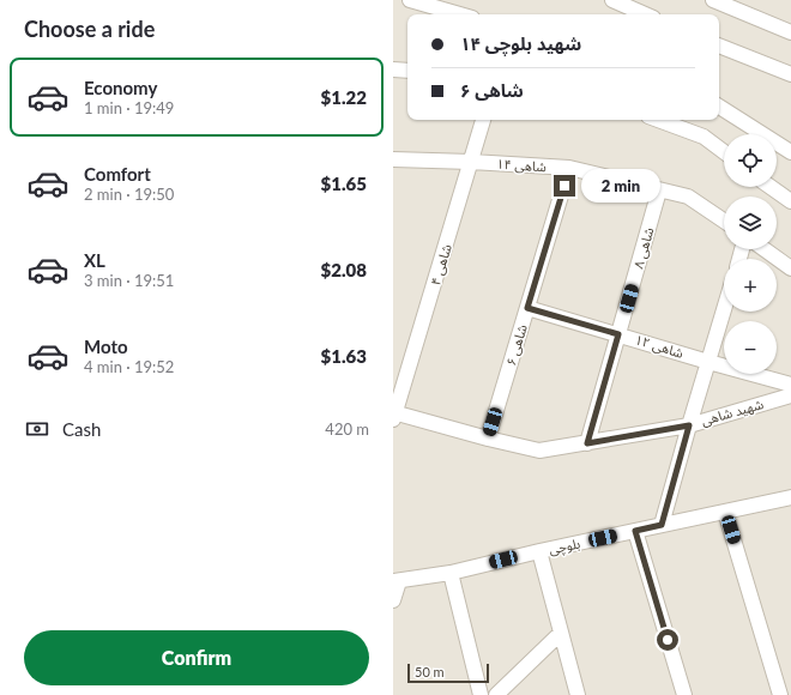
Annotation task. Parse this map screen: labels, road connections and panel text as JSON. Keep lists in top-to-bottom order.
{
  "streets": {
    "street": [
      "شاهی ۱۴",
      "شاهی ۸",
      "شاهی ۴",
      "شاهی ۶",
      "شاهی ۱۲",
      "شهید شاهی",
      "بلوچی"
    ]
  },
  "crossings": [
    ["شاهی ۱۴", "شاهی ۸"],
    ["شاهی ۱۴", "شاهی ۴"],
    ["شاهی ۱۴", "شاهی ۶"],
    ["شاهی ۸", "شاهی ۱۲"],
    ["شاهی ۸", "شهید شاهی"],
    ["شاهی ۴", "شهید شاهی"],
    ["شاهی ۶", "شاهی ۱۲"],
    ["شاهی ۶", "شهید شاهی"]
  ],
  "scale_bar": "50 m",
  "page": {
    "heading": "Choose a ride",
    "banner": ["شهید بلوچی ۱۴", "شاهی ۶"],
    "list": [
      {
        "name": "Economy",
        "note": "1 min · 19:49",
        "value": "$1.22"
      },
      {
        "name": "Comfort",
        "note": "2 min · 19:50",
        "value": "$1.65"
      },
      {
        "name": "XL",
        "note": "3 min · 19:51",
        "value": "$2.08"
      },
      {
        "name": "Moto",
        "note": "4 min · 19:52",
        "value": "$1.63"
      }
    ],
    "map_buttons": ["+", "−"],
    "bubble": "2 min",
    "pay": ["Cash", "420 m"],
    "buttons": "Confirm",
    "scale": "50 m"
  }
}
